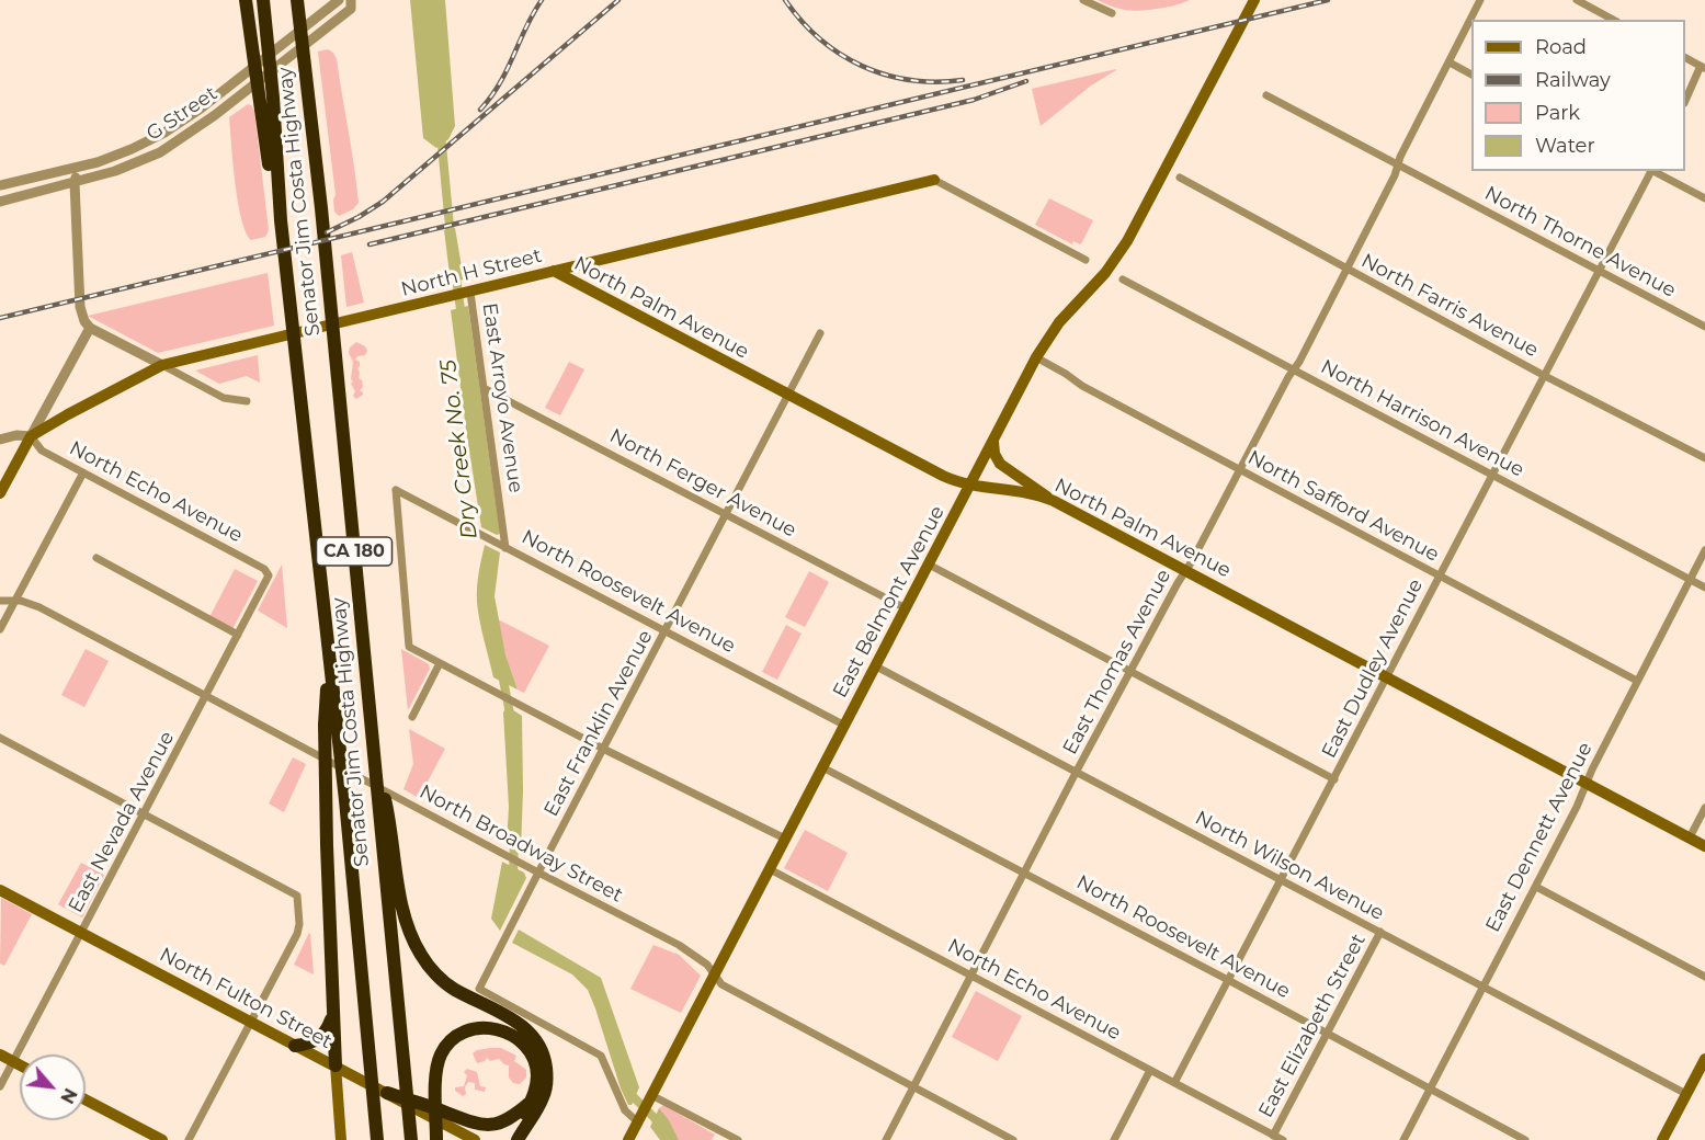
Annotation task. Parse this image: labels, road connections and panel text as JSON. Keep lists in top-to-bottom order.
{
  "streets": {
    "highway": ["Senator Jim Costa Highway", "CA 180"],
    "main road": [
      "North H Street",
      "North Palm Avenue",
      "East Belmont Avenue",
      "North Fulton Street"
    ],
    "street": [
      "G Street",
      "North Thorne Avenue",
      "North Farris Avenue",
      "East Arroyo Avenue",
      "North Harrison Avenue",
      "North Ferger Avenue",
      "North Echo Avenue",
      "North Safford Avenue",
      "North Roosevelt Avenue",
      "East Thomas Avenue",
      "East Dudley Avenue",
      "East Franklin Avenue",
      "East Nevada Avenue",
      "East Dennett Avenue",
      "North Broadway Street",
      "North Wilson Avenue",
      "East Elizabeth Street"
    ]
  },
  "crossings": [
    ["Senator Jim Costa Highway", "CA 180"],
    ["North Thorne Avenue", "East Thomas Avenue"],
    ["North Thorne Avenue", "East Dudley Avenue"],
    ["North H Street", "North Palm Avenue"],
    ["North H Street", "East Arroyo Avenue"],
    ["North H Street", "North Echo Avenue"],
    ["North Farris Avenue", "East Thomas Avenue"],
    ["North Farris Avenue", "East Dudley Avenue"],
    ["North Palm Avenue", "East Belmont Avenue"],
    ["North Palm Avenue", "East Thomas Avenue"],
    ["North Palm Avenue", "East Dudley Avenue"],
    ["North Palm Avenue", "East Franklin Avenue"],
    ["North Palm Avenue", "East Dennett Avenue"],
    ["East Arroyo Avenue", "North Ferger Avenue"],
    ["East Arroyo Avenue", "North Roosevelt Avenue"],
    ["North Harrison Avenue", "East Thomas Avenue"],
    ["North Harrison Avenue", "East Dudley Avenue"],
    ["North Harrison Avenue", "East Dennett Avenue"],
    ["North Ferger Avenue", "East Belmont Avenue"],
    ["North Ferger Avenue", "East Franklin Avenue"],
    ["North Echo Avenue", "East Belmont Avenue"],
    ["North Echo Avenue", "East Thomas Avenue"],
    ["North Echo Avenue", "East Dudley Avenue"],
    ["North Echo Avenue", "East Nevada Avenue"],
    ["North Echo Avenue", "East Elizabeth Street"],
    ["North Safford Avenue", "East Belmont Avenue"],
    ["North Safford Avenue", "East Thomas Avenue"],
    ["North Safford Avenue", "East Dudley Avenue"],
    ["North Safford Avenue", "East Dennett Avenue"],
    ["North Roosevelt Avenue", "East Belmont Avenue"],
    ["North Roosevelt Avenue", "East Thomas Avenue"],
    ["North Roosevelt Avenue", "East Dudley Avenue"],
    ["North Roosevelt Avenue", "East Franklin Avenue"],
    ["North Roosevelt Avenue", "East Dennett Avenue"],
    ["North Roosevelt Avenue", "East Elizabeth Street"],
    ["East Belmont Avenue", "East Franklin Avenue"],
    ["East Belmont Avenue", "North Broadway Street"],
    ["East Belmont Avenue", "North Wilson Avenue"],
    ["East Thomas Avenue", "North Broadway Street"],
    ["East Thomas Avenue", "North Wilson Avenue"],
    ["East Dudley Avenue", "North Wilson Avenue"],
    ["East Franklin Avenue", "North Broadway Street"],
    ["East Nevada Avenue", "North Broadway Street"],
    ["East Nevada Avenue", "North Fulton Street"],
    ["East Dennett Avenue", "North Wilson Avenue"],
    ["North Wilson Avenue", "East Elizabeth Street"]
  ],
  "water": ["Dry Creek No. 75"],
  "legend": [
    "Road",
    "Railway",
    "Park",
    "Water"
  ],
  "north": "bottom right"
}
